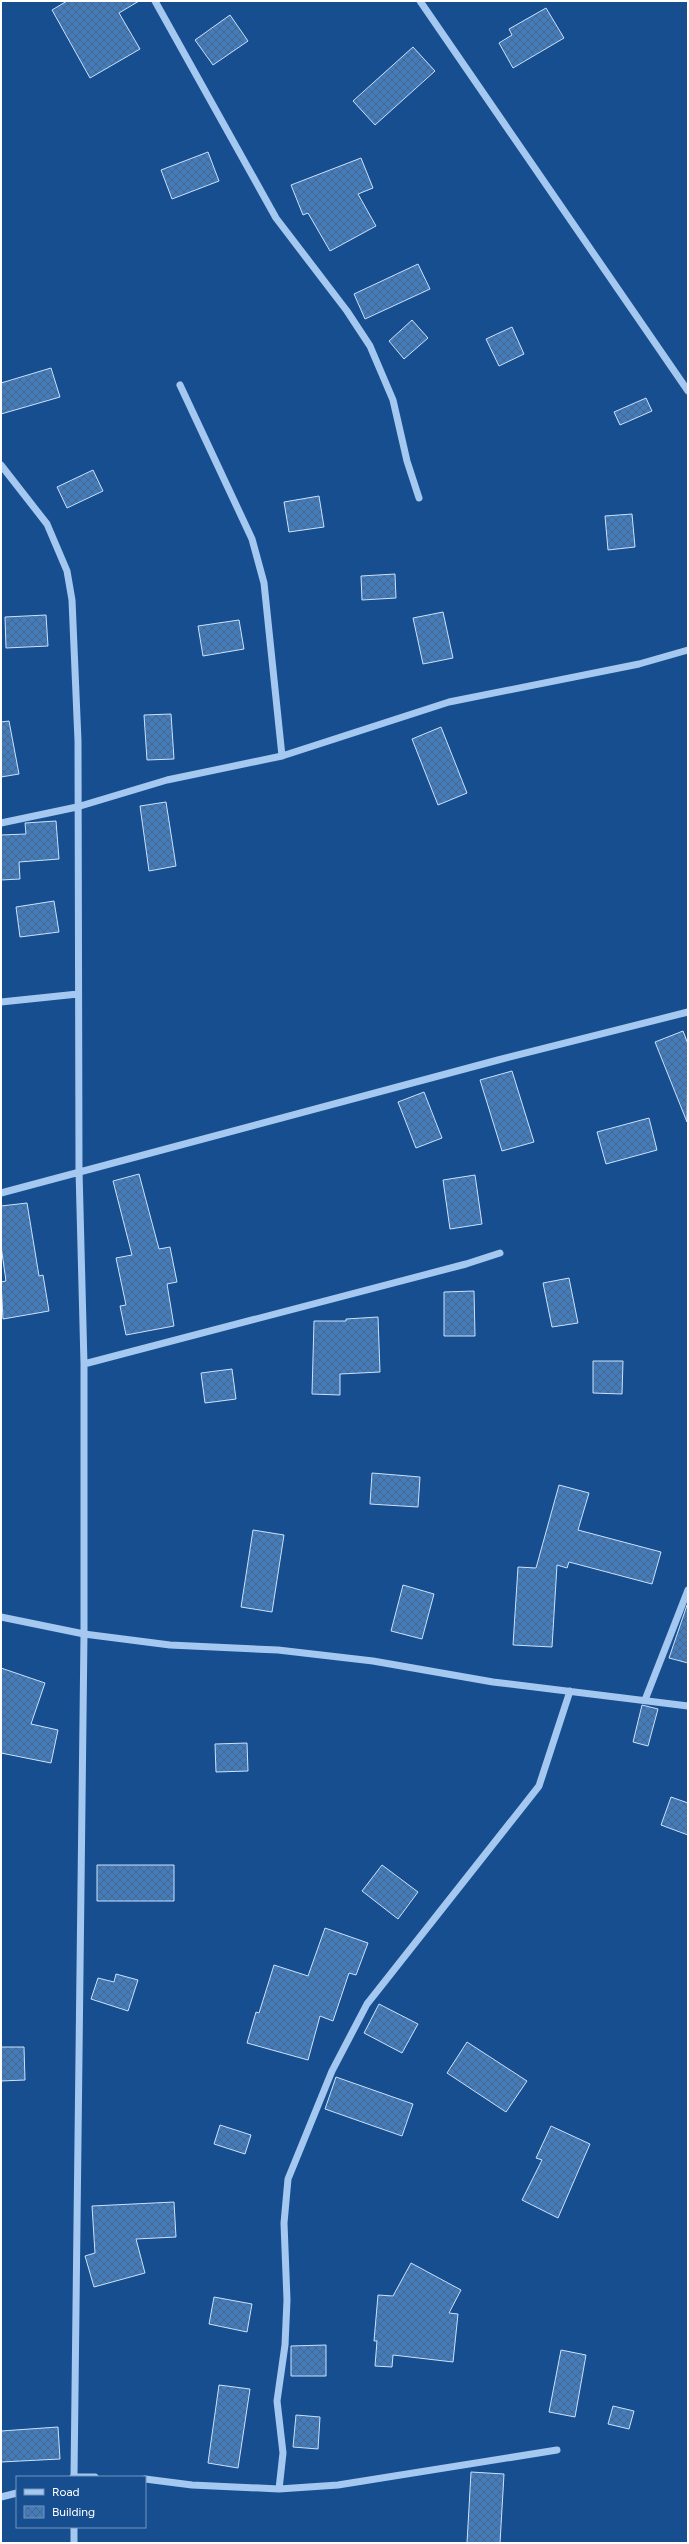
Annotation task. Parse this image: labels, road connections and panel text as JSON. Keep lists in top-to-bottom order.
{
  "legend": ["Road", "Building"]
}
